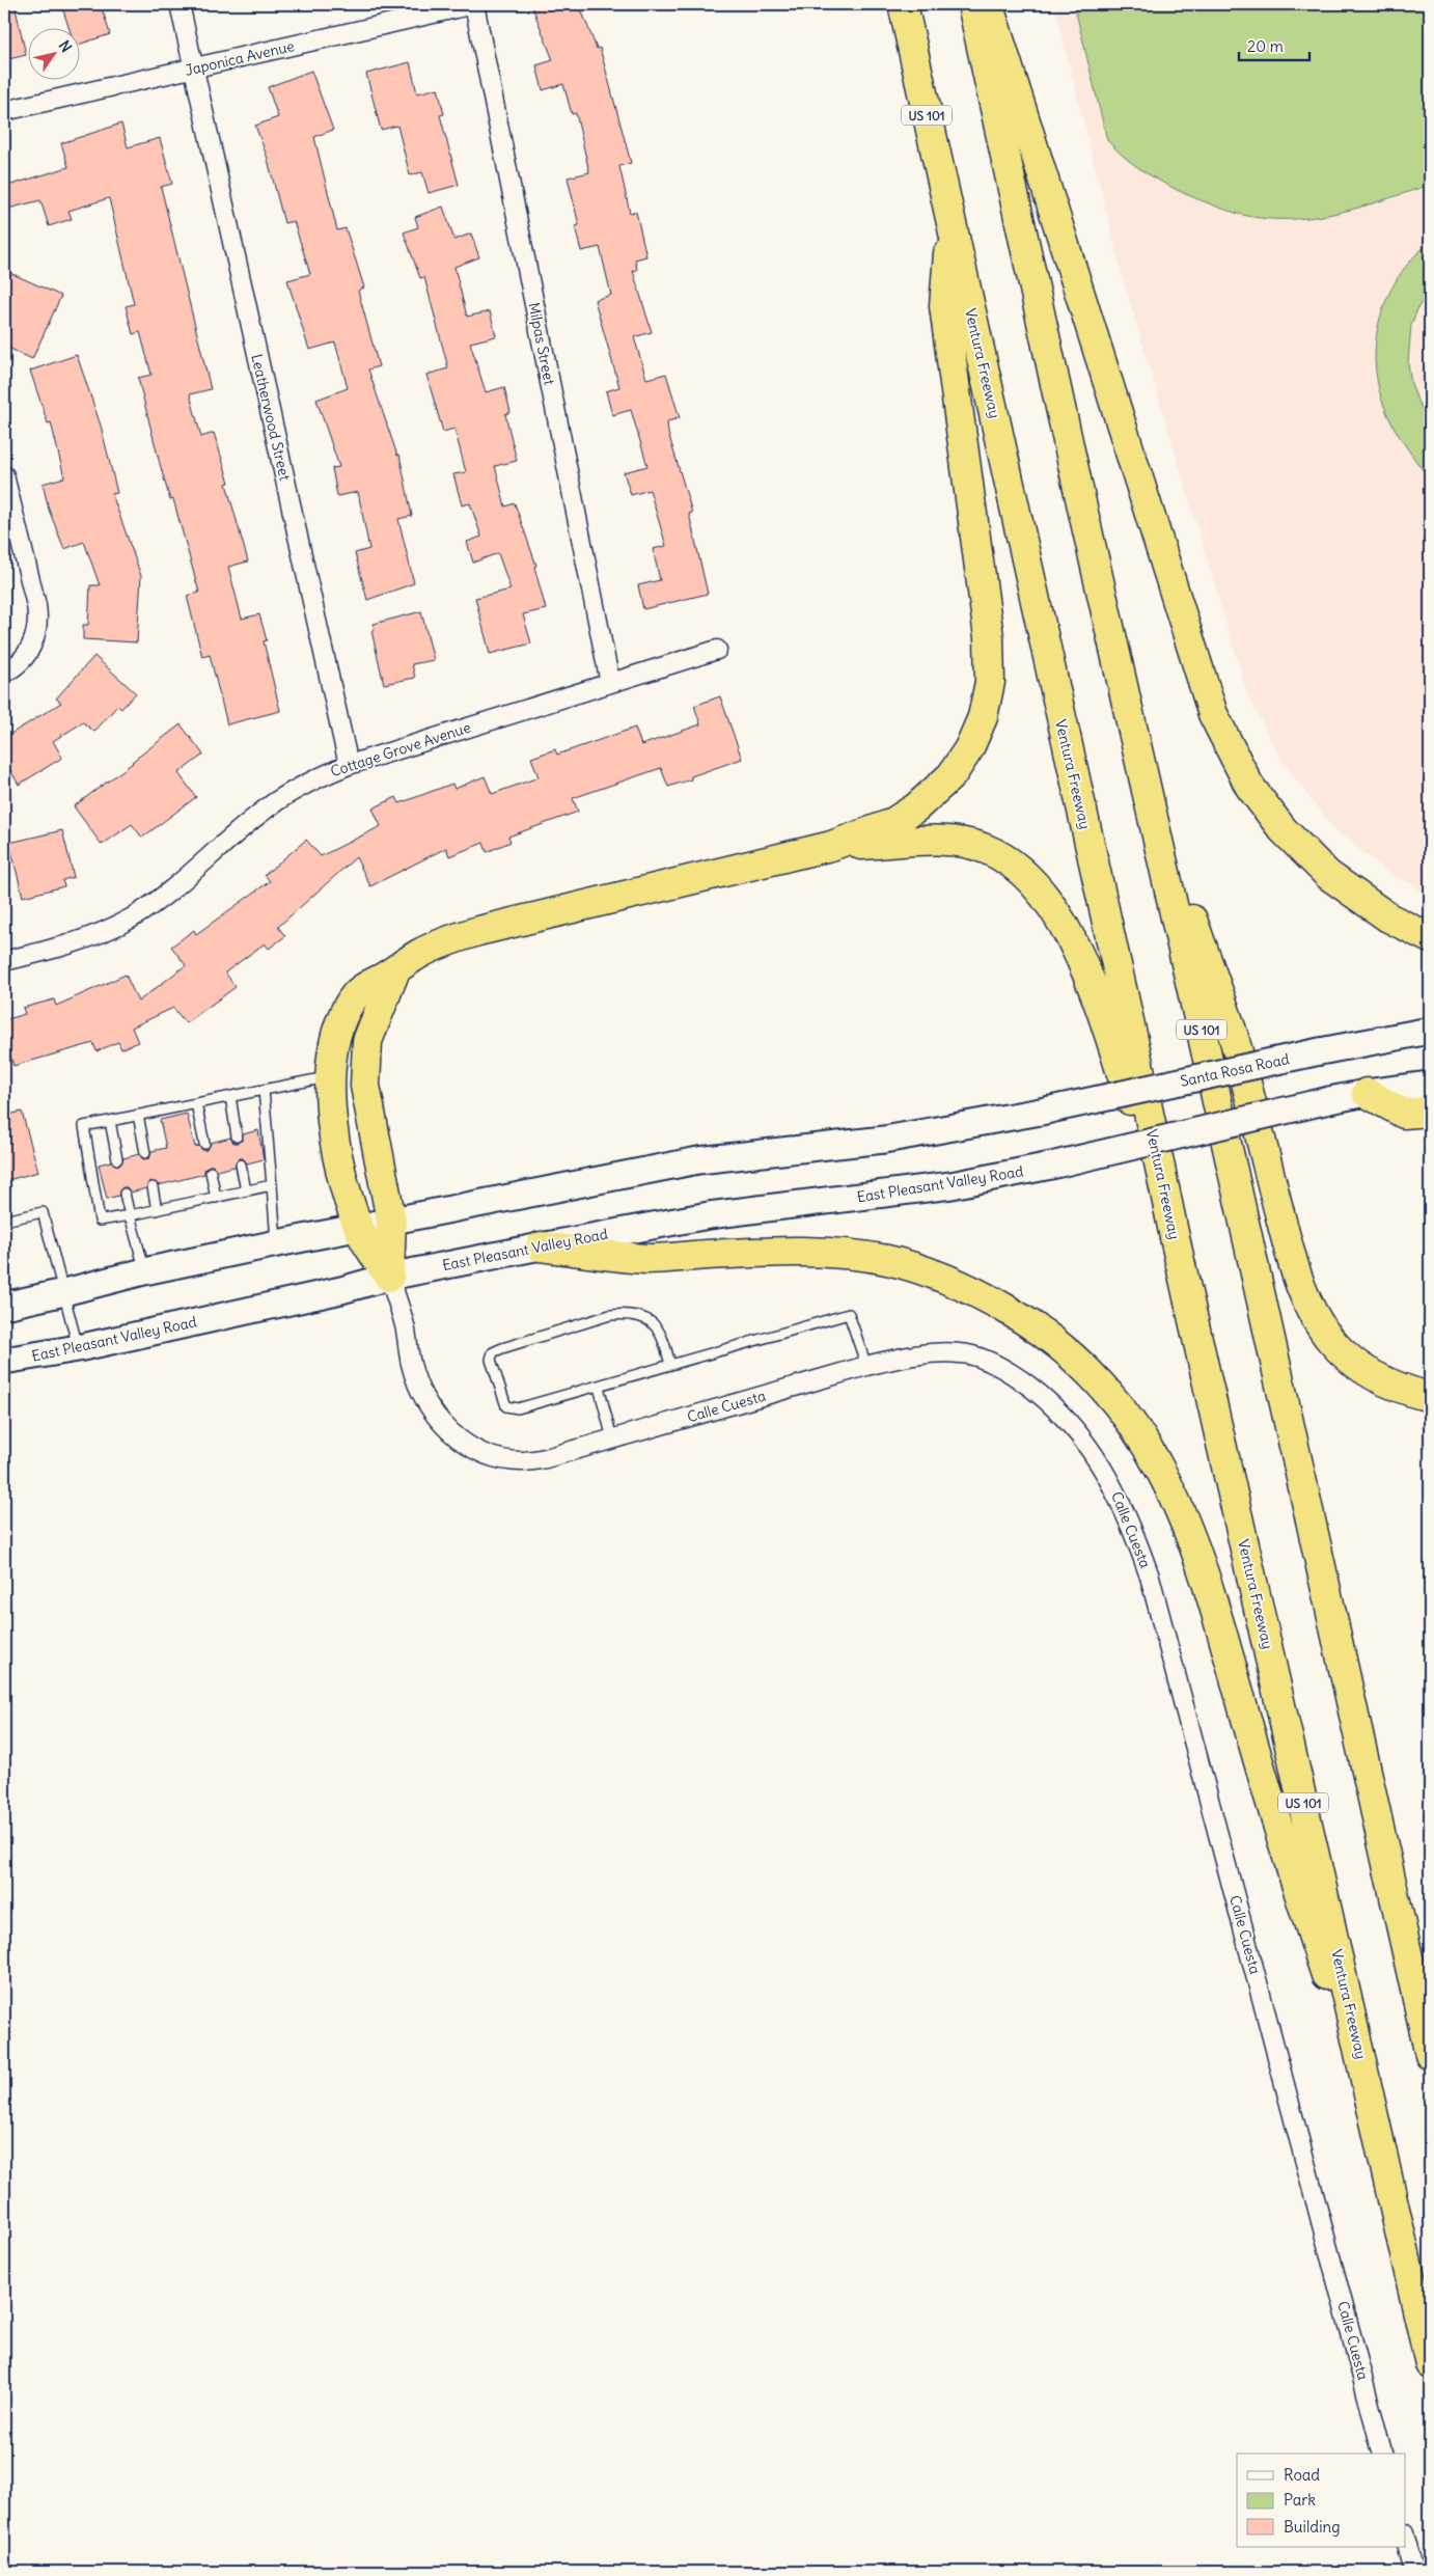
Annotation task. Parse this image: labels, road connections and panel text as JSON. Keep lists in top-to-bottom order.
{
  "streets": {
    "highway": ["US 101", "Ventura Freeway"],
    "main road": ["Santa Rosa Road", "East Pleasant Valley Road"],
    "street": [
      "Japonica Avenue",
      "Milpas Street",
      "Leatherwood Street",
      "Cottage Grove Avenue",
      "Calle Cuesta"
    ]
  },
  "crossings": [
    ["Japonica Avenue", "Milpas Street"],
    ["Japonica Avenue", "Leatherwood Street"],
    ["Milpas Street", "Cottage Grove Avenue"],
    ["Leatherwood Street", "Cottage Grove Avenue"],
    ["East Pleasant Valley Road", "Calle Cuesta"]
  ],
  "legend": ["Road", "Park", "Building"],
  "scale_bar": "20 m",
  "north": "top right"
}
